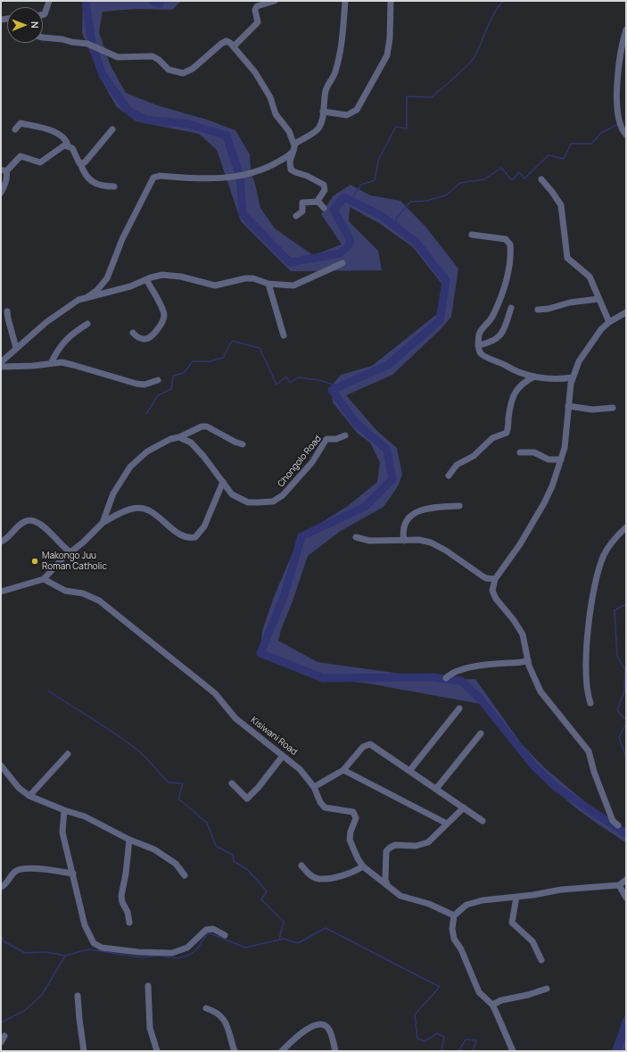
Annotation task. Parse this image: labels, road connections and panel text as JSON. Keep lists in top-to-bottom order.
{
  "streets": {
    "street": ["Chongolo Road", "Kisiwani Road"]
  },
  "places": ["Makongo Juu Roman Catholic"],
  "north": "right"
}
